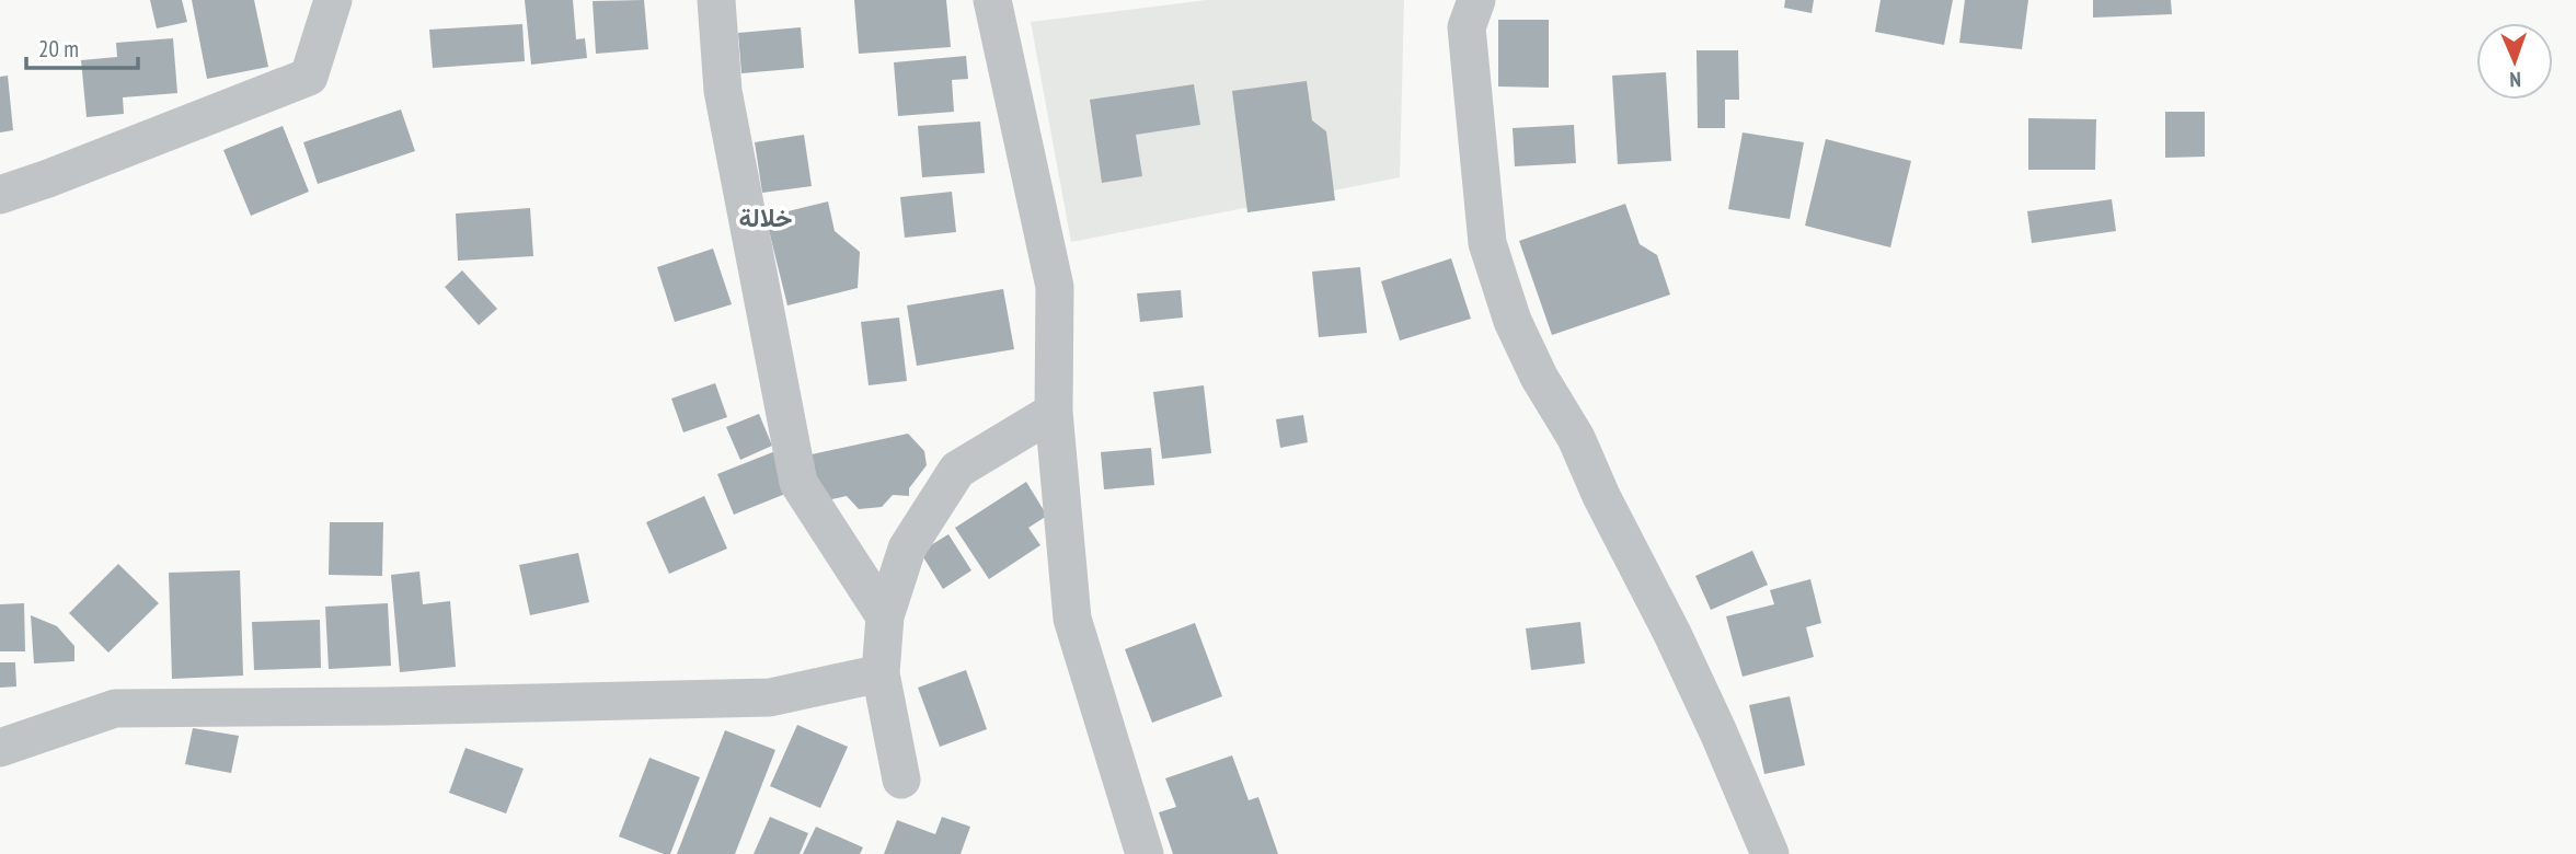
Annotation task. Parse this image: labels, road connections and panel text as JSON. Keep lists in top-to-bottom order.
{
  "districts": ["خلالة"],
  "scale_bar": "20 m",
  "north": "bottom"
}
